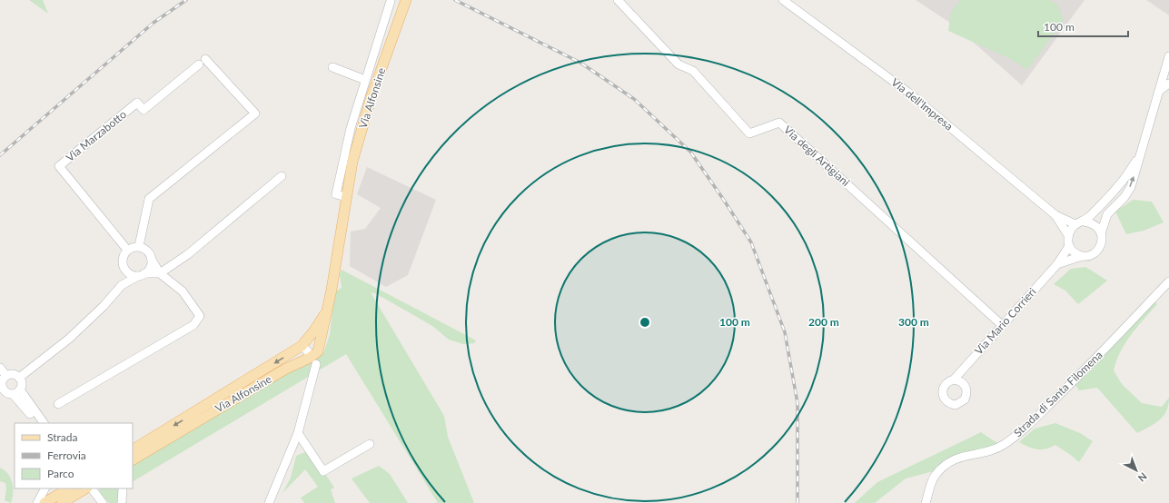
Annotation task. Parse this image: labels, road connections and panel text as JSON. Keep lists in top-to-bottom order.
{
  "streets": {
    "main road": ["Via Alfonsine"],
    "street": [
      "Via dell'Impresa",
      "Via Marzabotto",
      "Via degli Artigiani",
      "Via Mario Corrieri",
      "Strada di Santa Filomena"
    ]
  },
  "crossings": [
    ["Via dell'Impresa", "Via Mario Corrieri"],
    ["Via degli Artigiani", "Via Mario Corrieri"]
  ],
  "legend": ["Strada", "Ferrovia", "Parco"],
  "scale_bar": "100 m",
  "north": "bottom right",
  "rings": ["100 m", "200 m", "300 m"]
}
